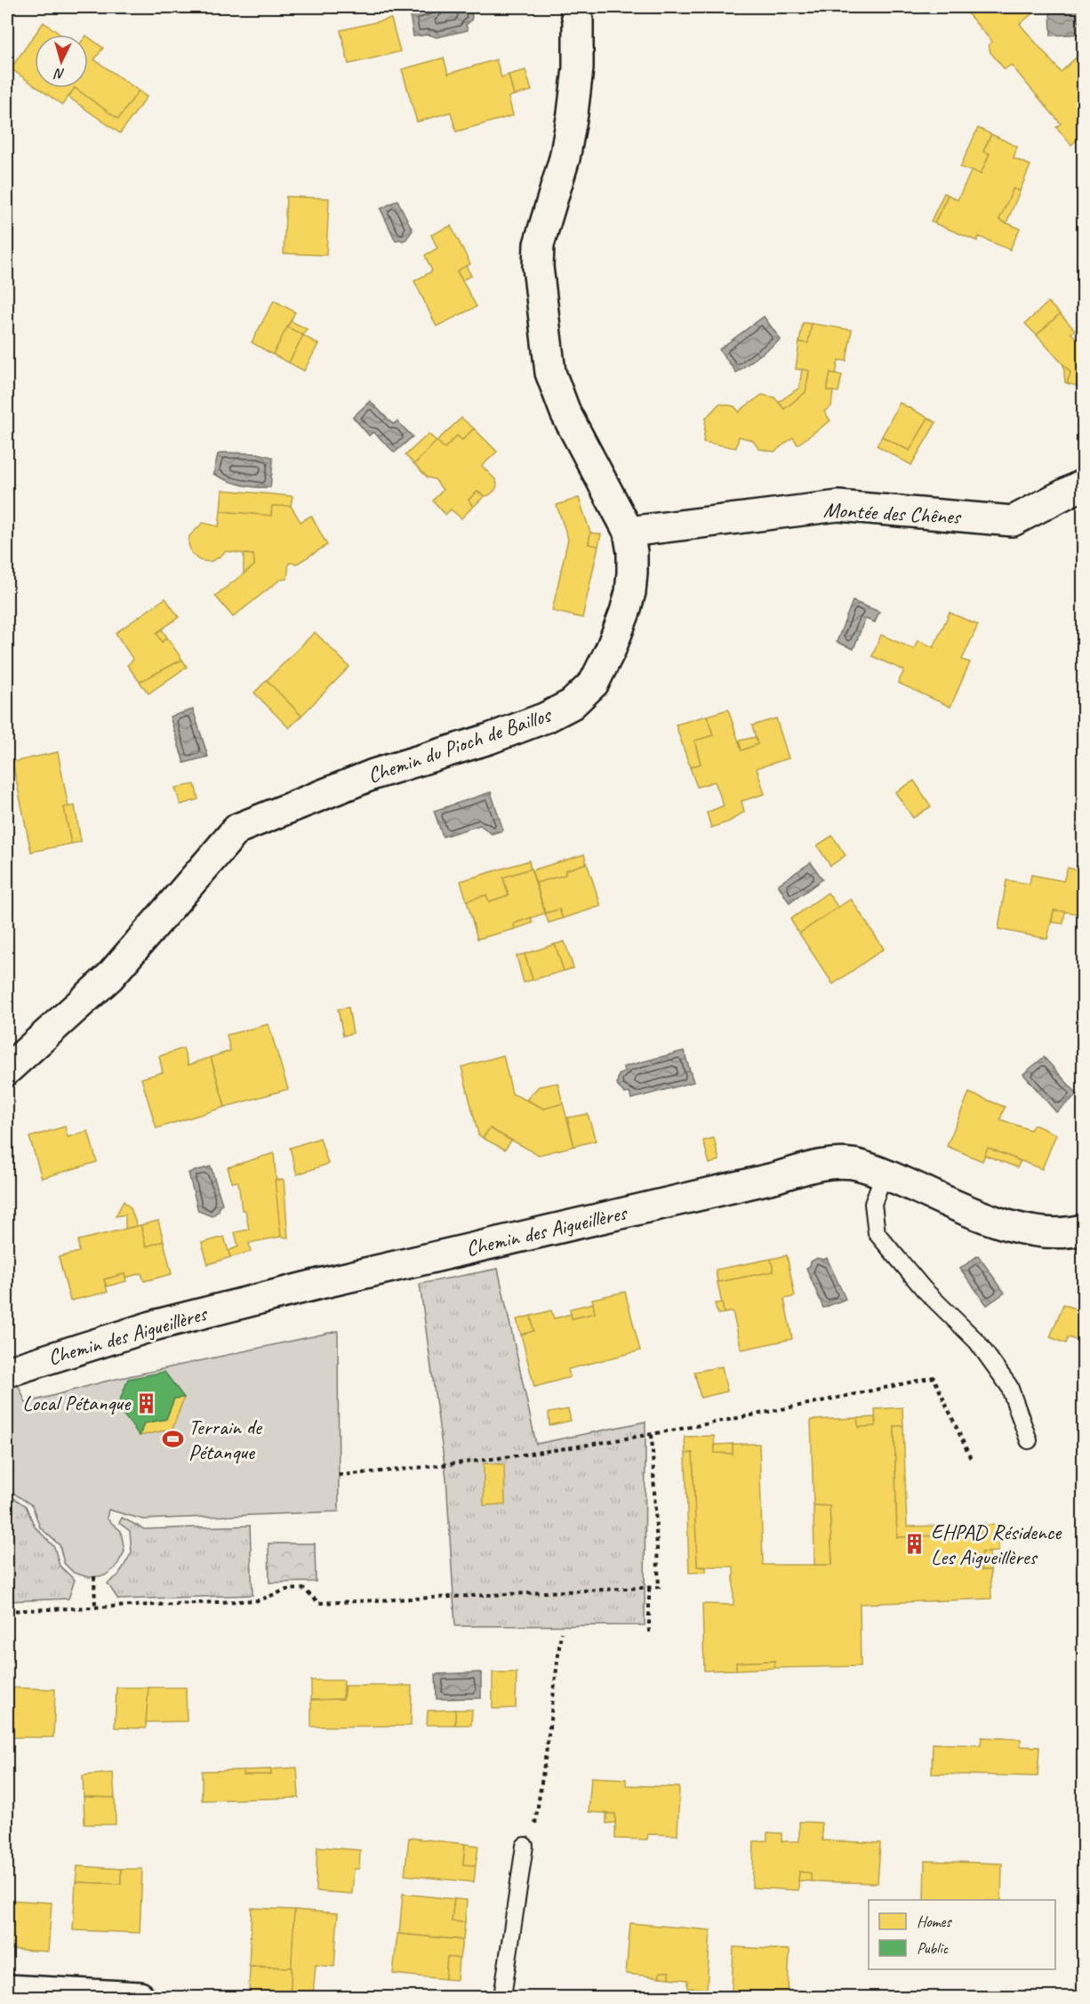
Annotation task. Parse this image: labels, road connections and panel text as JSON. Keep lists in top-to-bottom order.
{
  "streets": {
    "street": ["Montée des Chênes", "Chemin du Pioch de Baillos", "Chemin des Aigueillères"]
  },
  "crossings": [
    ["Montée des Chênes", "Chemin du Pioch de Baillos"]
  ],
  "places": {
    "building": ["Local Pétanque", "EHPAD Résidence Les Aigueillères"],
    "sports": ["Terrain de Pétanque"]
  },
  "legend": ["Homes", "Public"],
  "north": "bottom"
}
